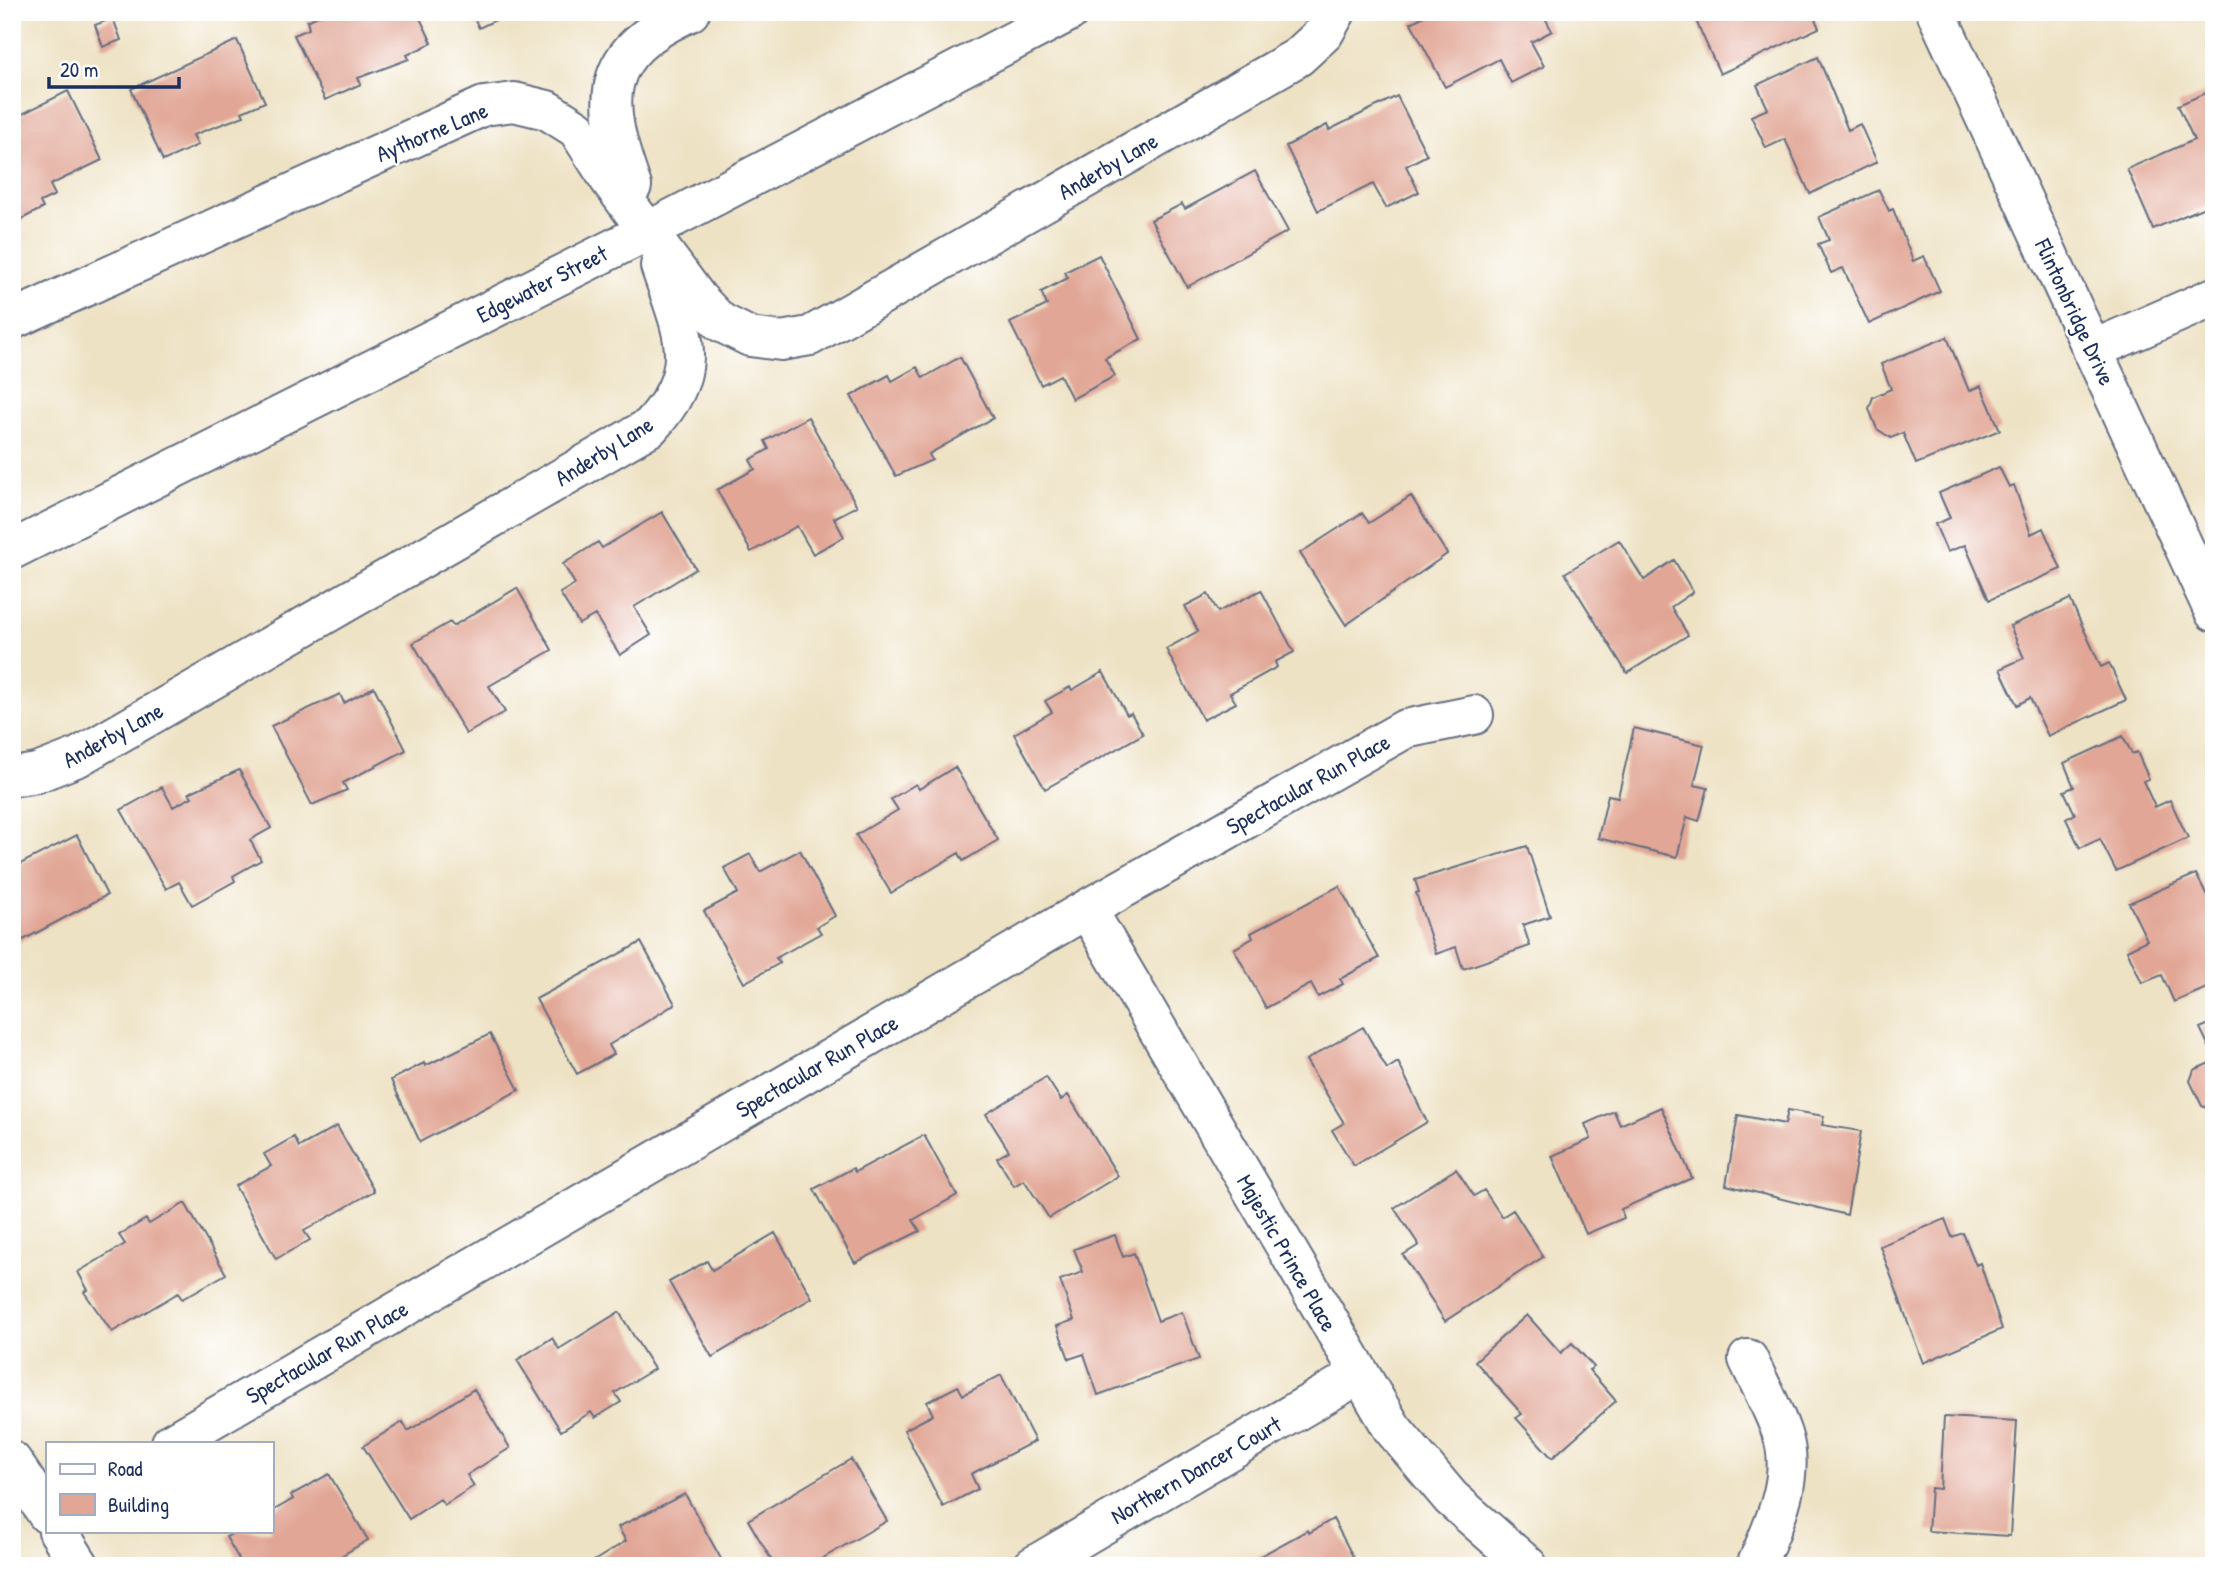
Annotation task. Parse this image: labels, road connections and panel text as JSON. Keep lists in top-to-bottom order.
{
  "streets": {
    "street": [
      "Aythorne Lane",
      "Anderby Lane",
      "Edgewater Street",
      "Flintonbridge Drive",
      "Spectacular Run Place",
      "Majestic Prince Place",
      "Northern Dancer Court"
    ]
  },
  "crossings": [
    ["Aythorne Lane", "Anderby Lane"],
    ["Aythorne Lane", "Edgewater Street"],
    ["Anderby Lane", "Edgewater Street"],
    ["Spectacular Run Place", "Majestic Prince Place"],
    ["Majestic Prince Place", "Northern Dancer Court"]
  ],
  "legend": ["Road", "Building"],
  "scale_bar": "20 m"
}
